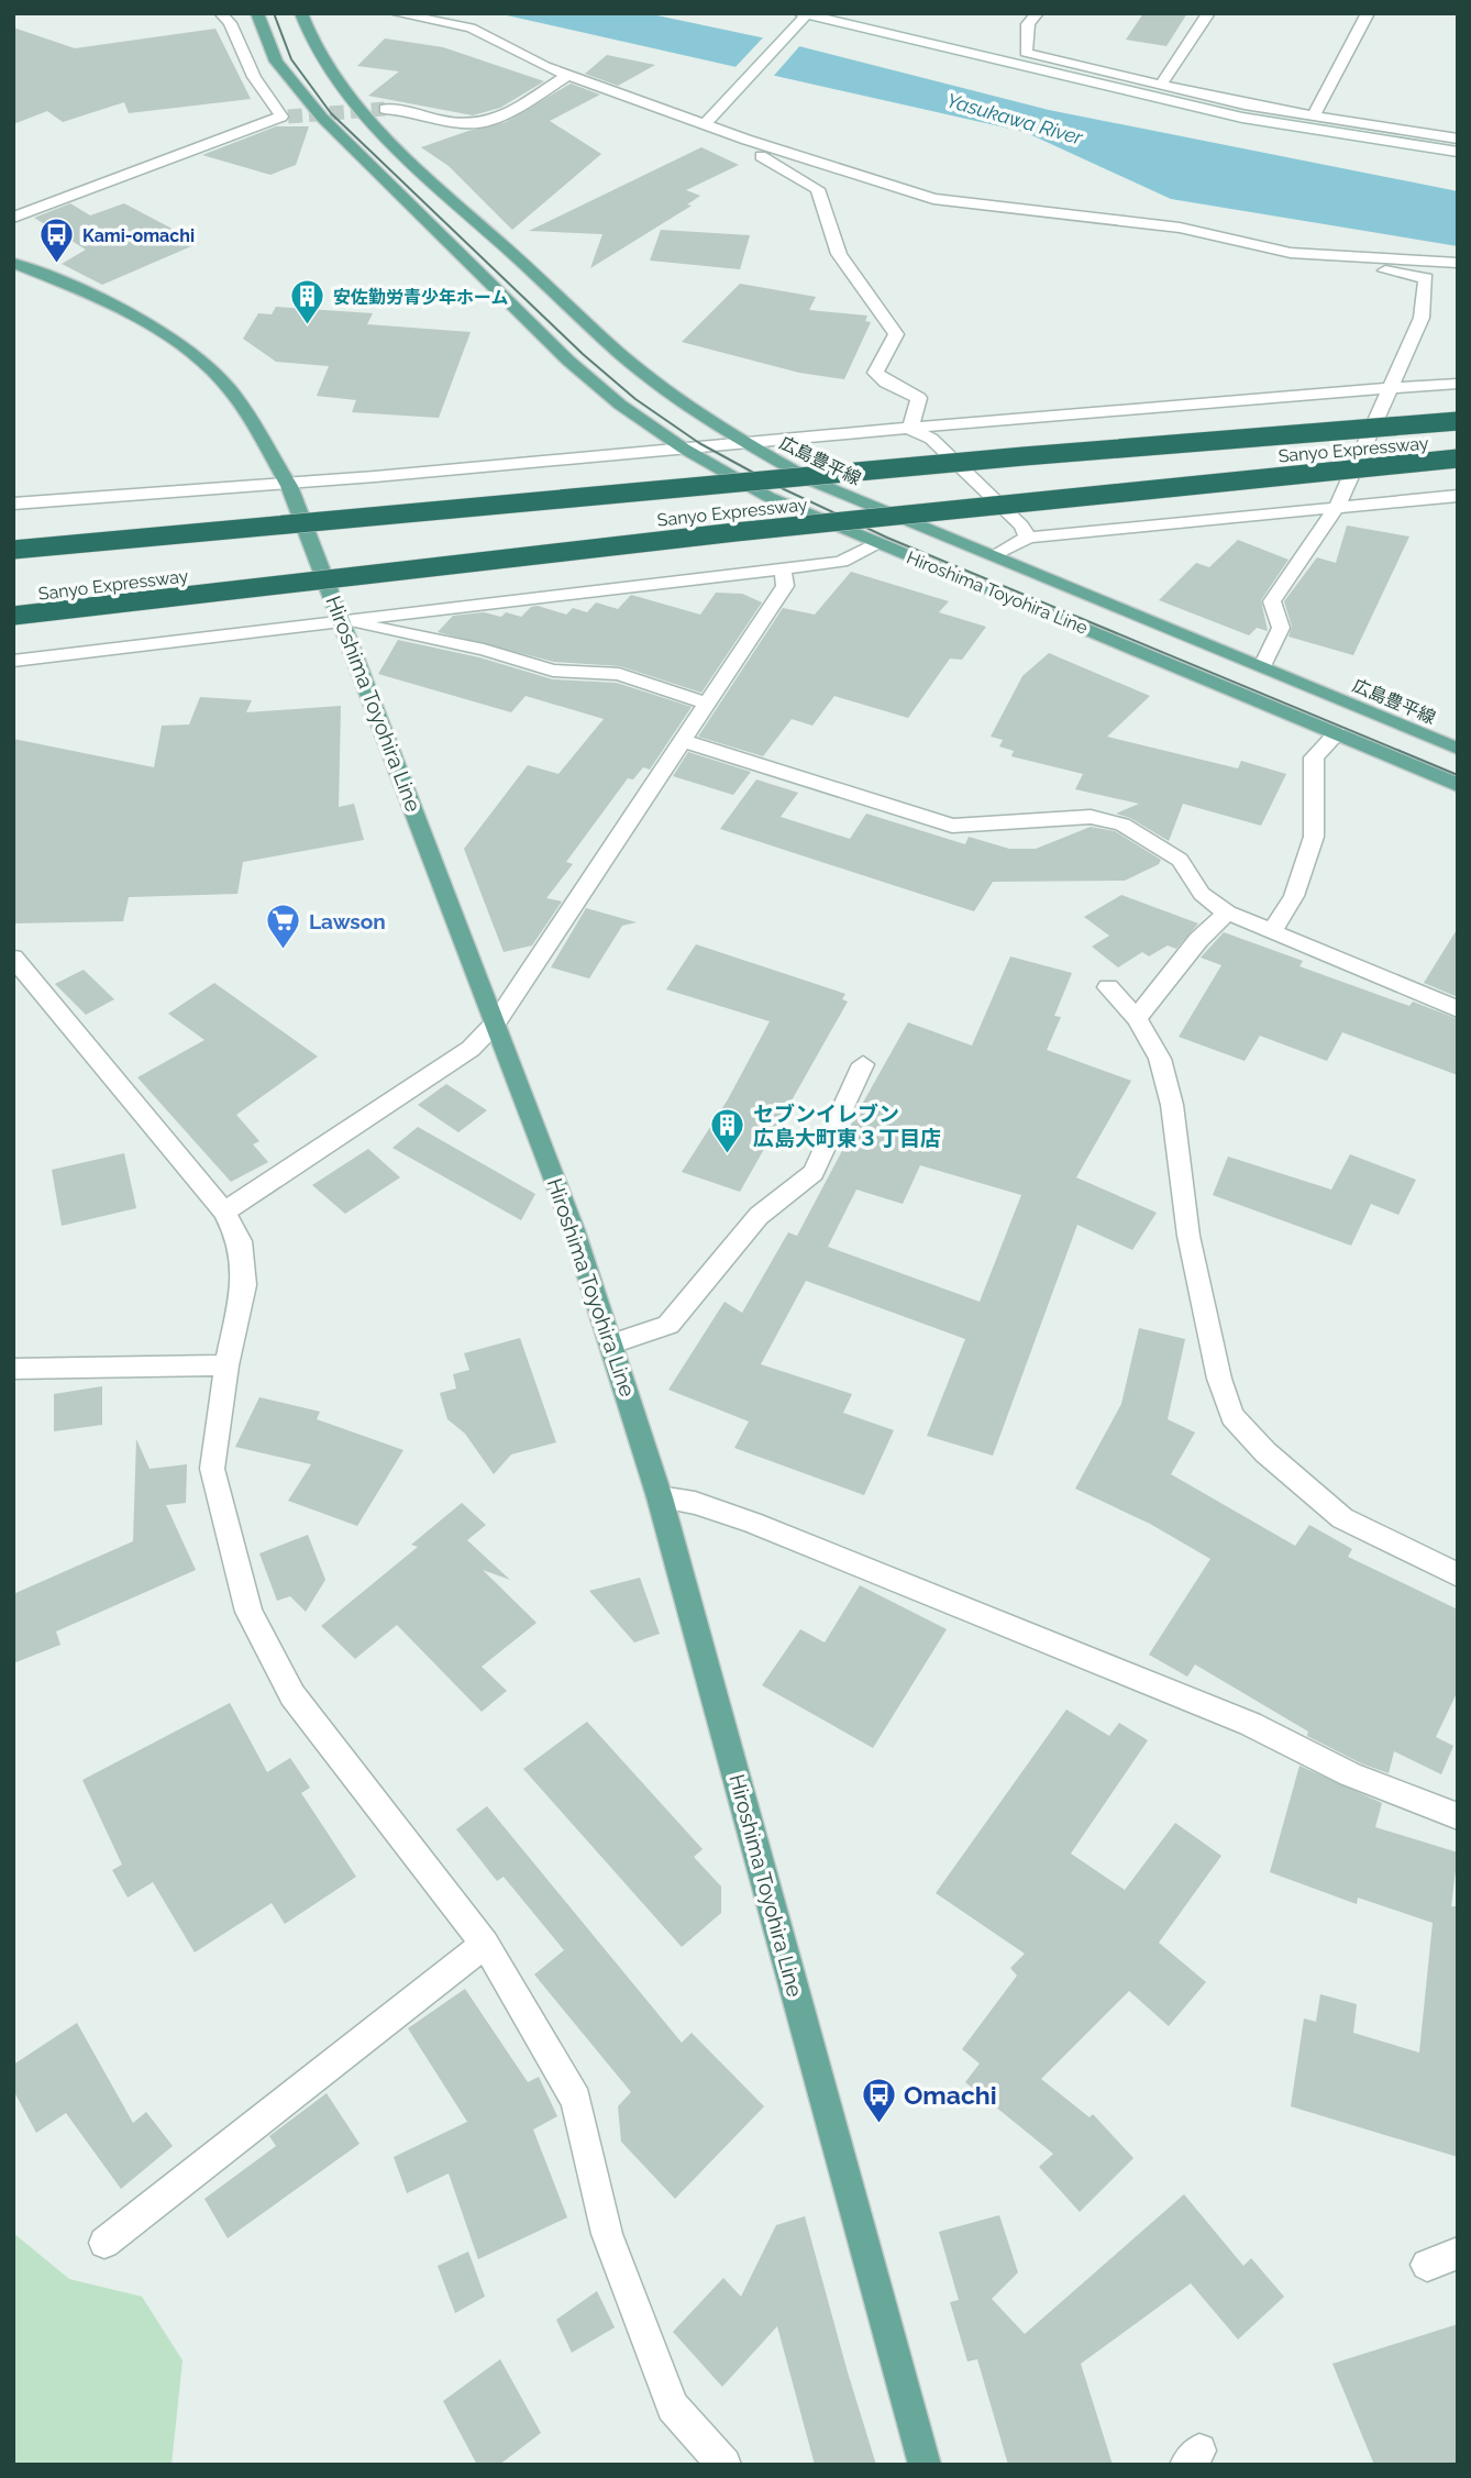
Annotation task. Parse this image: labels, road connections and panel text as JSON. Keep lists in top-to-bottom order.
{
  "streets": {
    "highway": ["Sanyo Expressway"],
    "main road": ["広島豊平線", "Hiroshima Toyohira Line"]
  },
  "water": ["Yasukawa River"],
  "places": {
    "bus stop": ["Kami-omachi", "Omachi"],
    "building": ["安佐勤労青少年ホーム", "セブンイレブン 広島大町東３丁目店"],
    "supermarket": ["Lawson"]
  }
}
